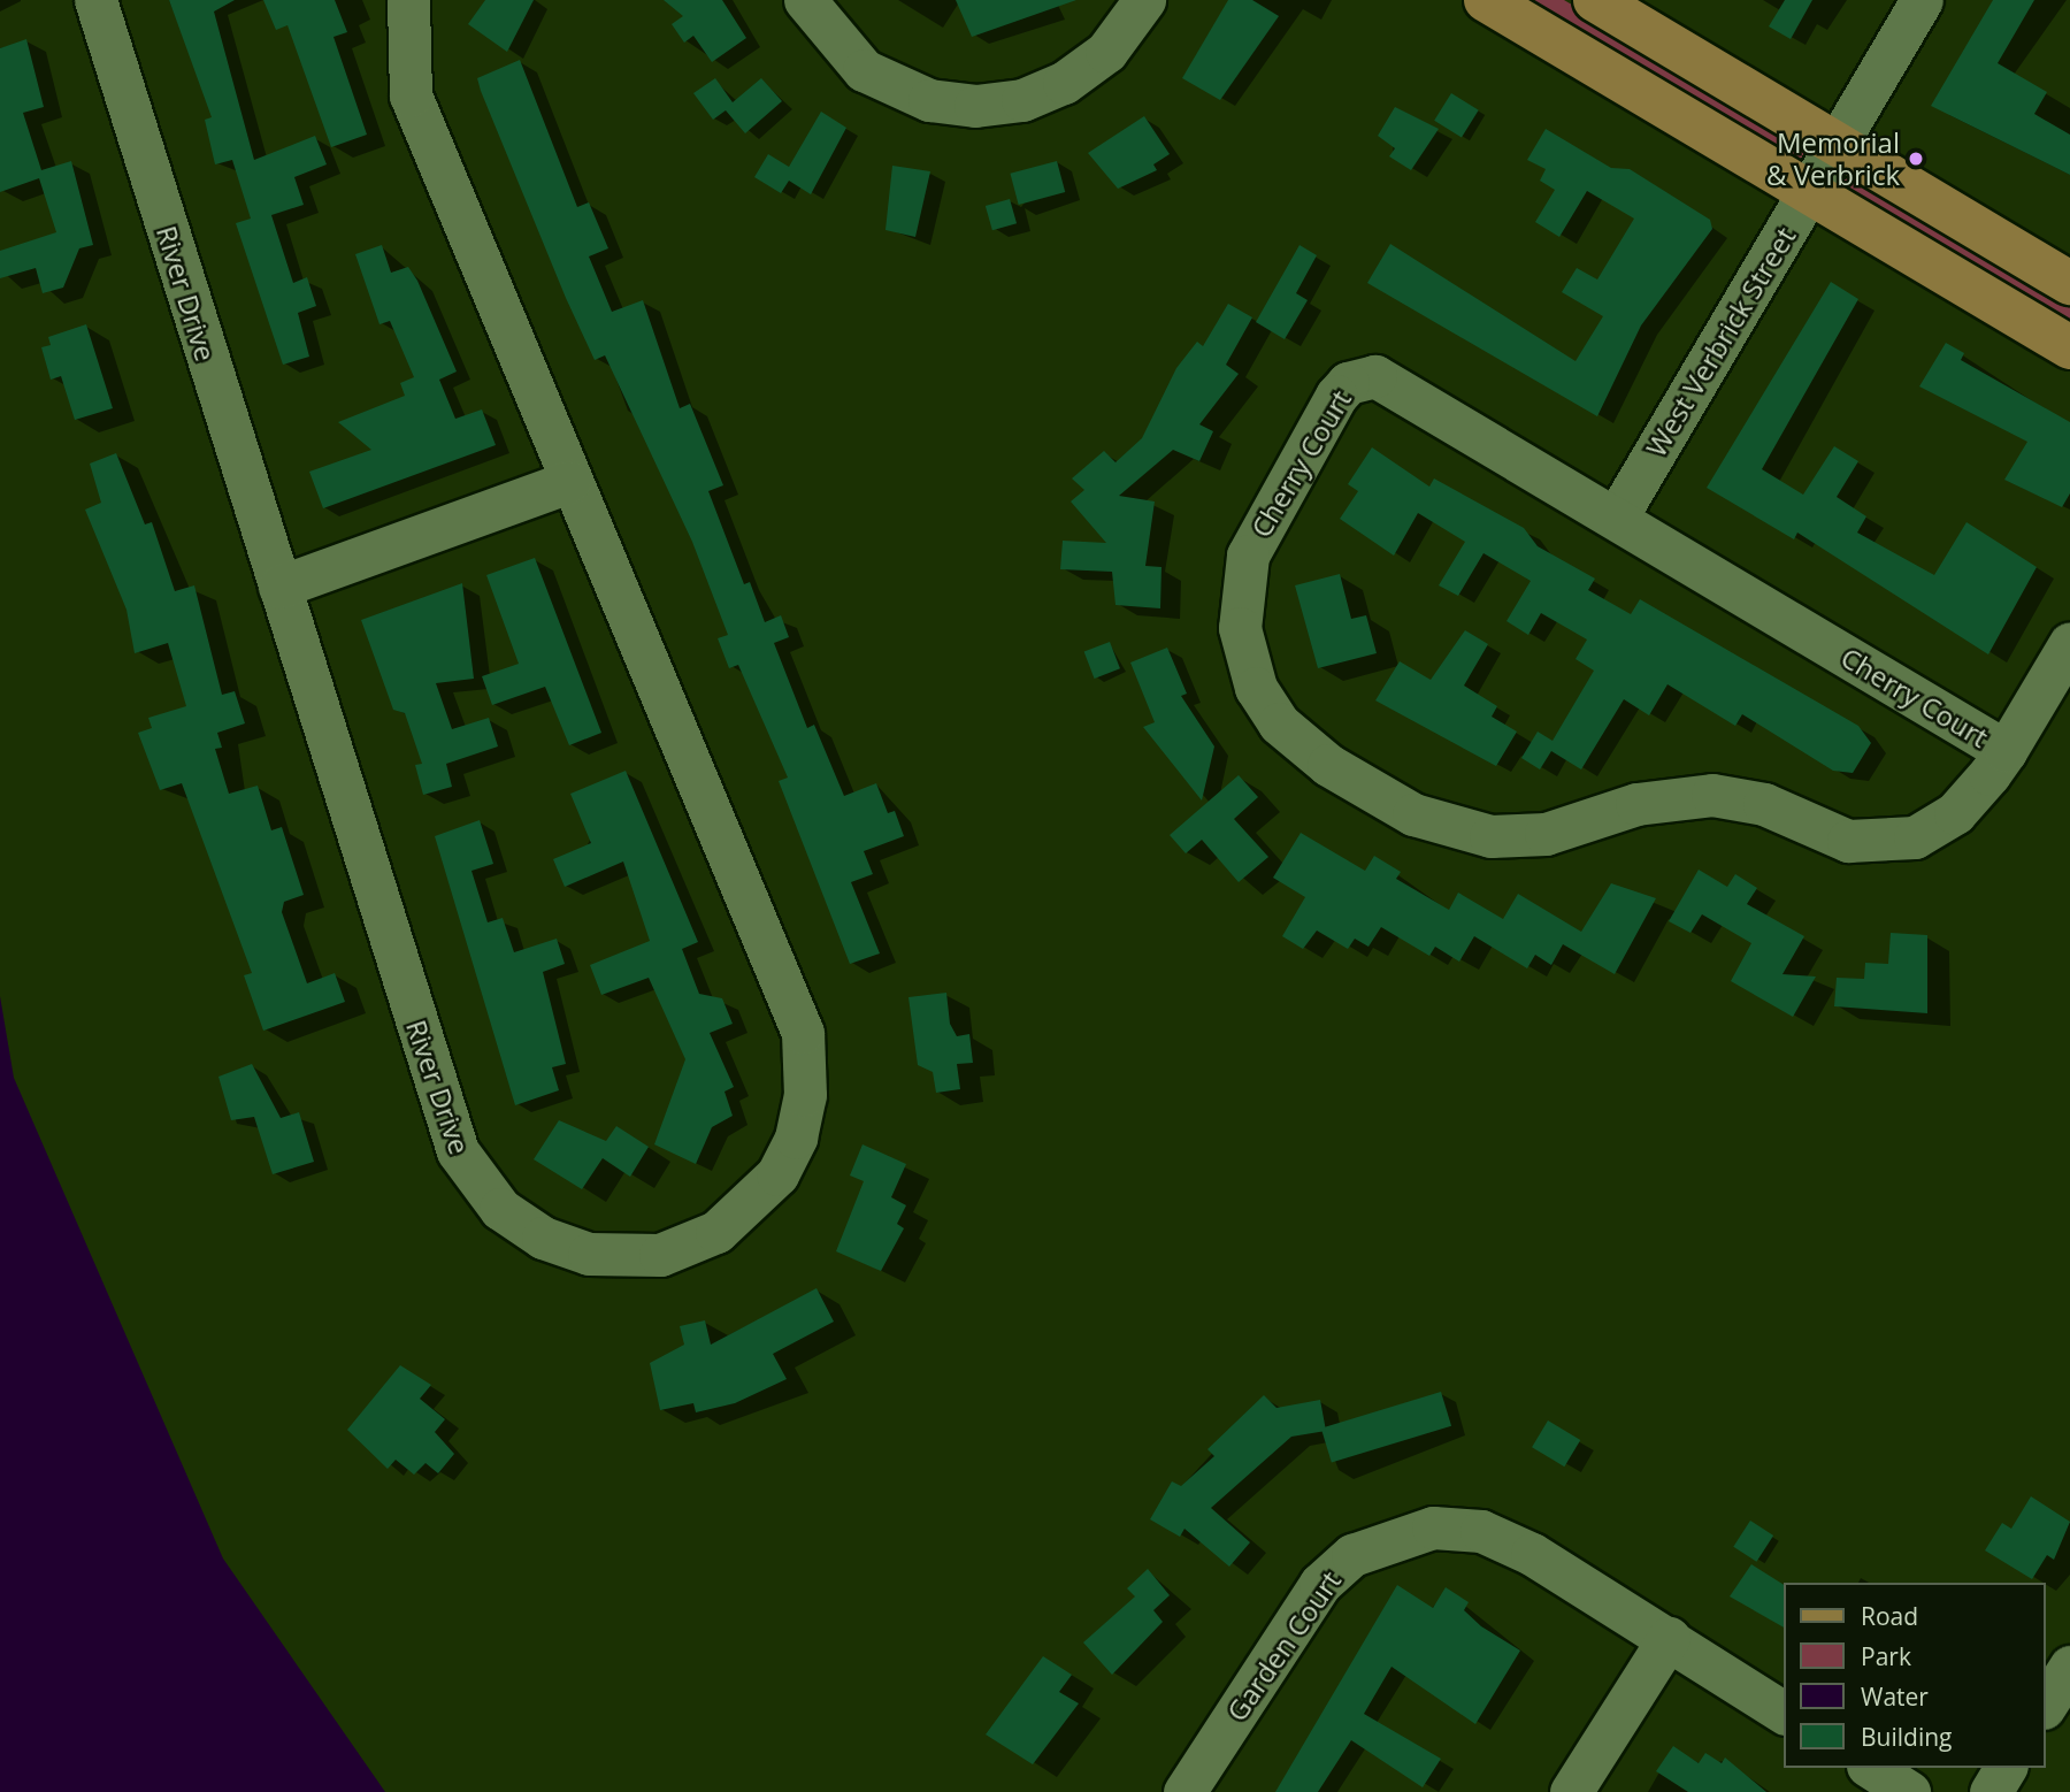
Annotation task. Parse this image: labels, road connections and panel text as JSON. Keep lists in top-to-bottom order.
{
  "streets": {
    "street": [
      "River Drive",
      "West Verbrick Street",
      "Cherry Court",
      "Garden Court"
    ]
  },
  "crossings": [
    ["West Verbrick Street", "Cherry Court"]
  ],
  "places": ["Memorial & Verbrick"],
  "legend": [
    "Road",
    "Park",
    "Water",
    "Building"
  ]
}
